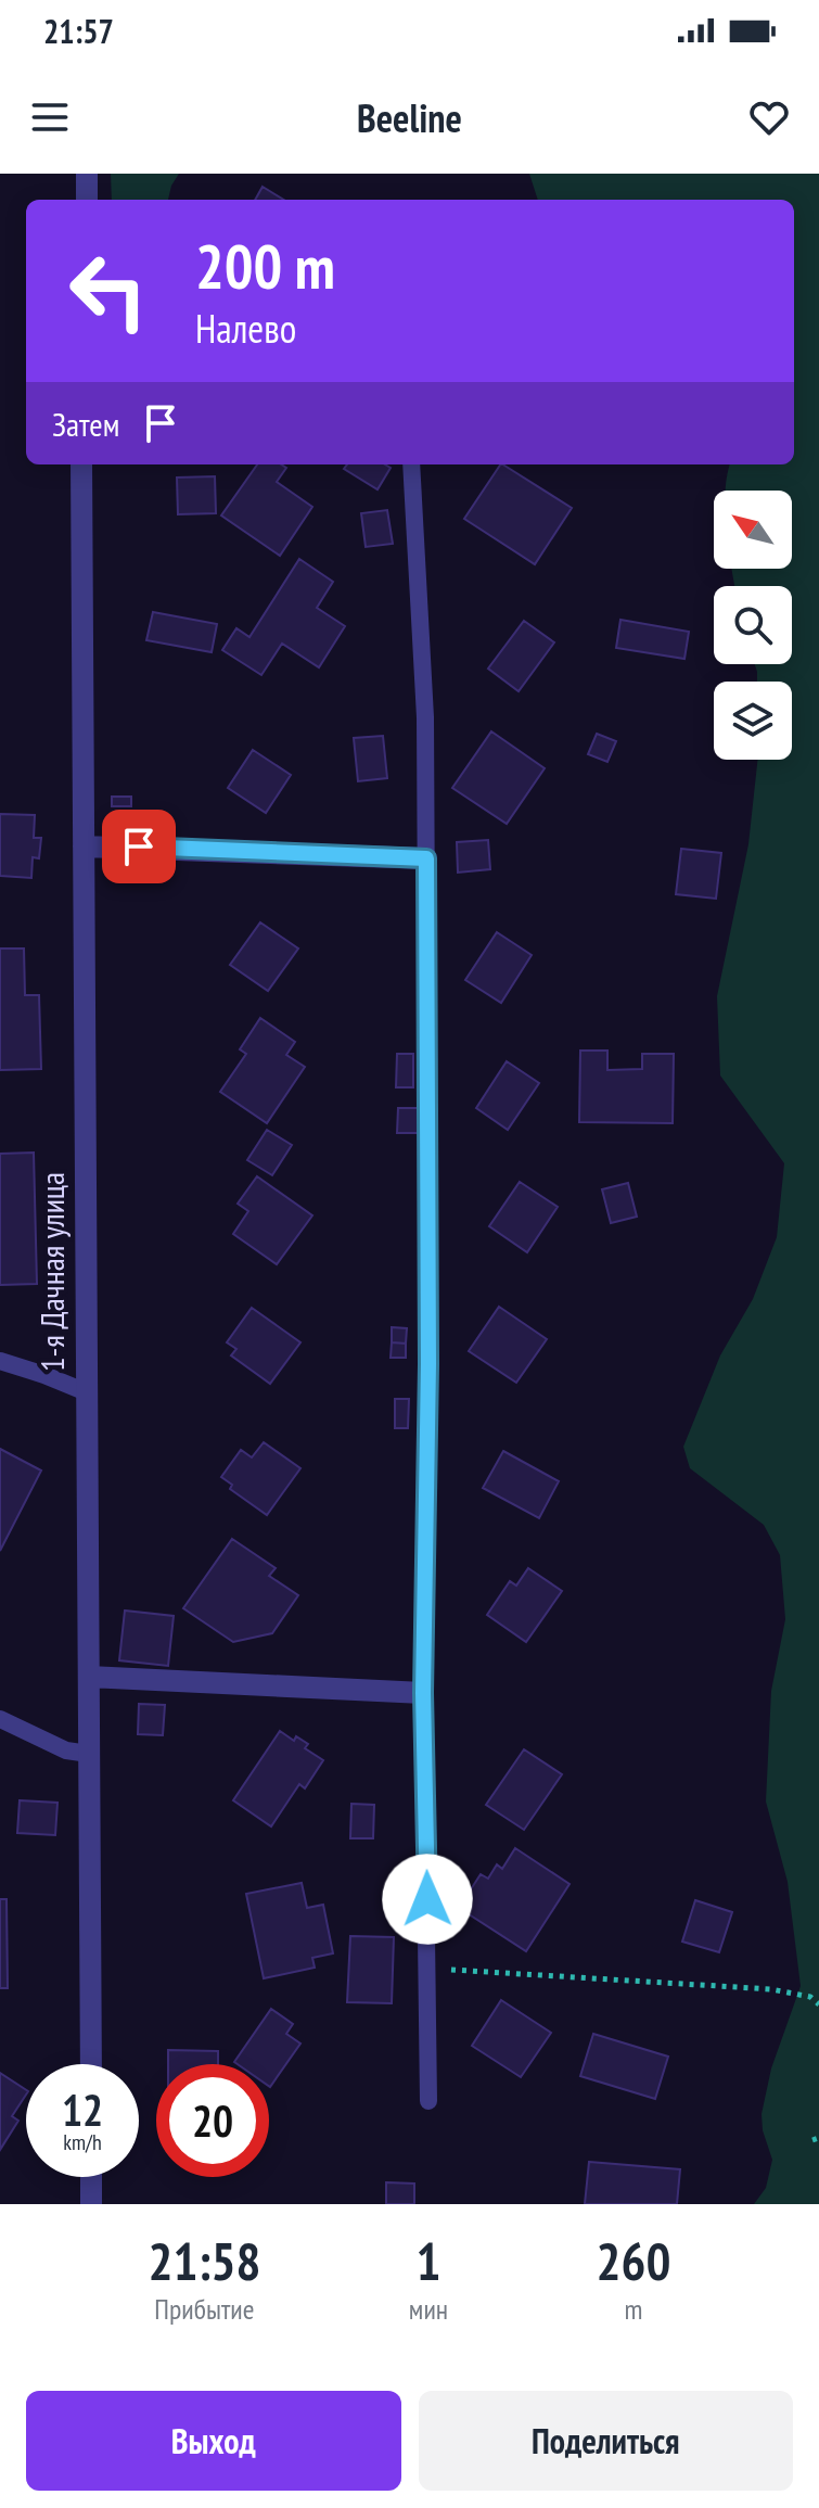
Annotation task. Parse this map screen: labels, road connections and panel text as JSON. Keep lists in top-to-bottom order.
{
  "streets": {
    "street": ["1-я Дачная улица"]
  },
  "north": "top left",
  "page": {
    "status": "21:57",
    "header": "Beeline",
    "turn": ["200 m", "Налево"],
    "then": "Затем",
    "speed": "12 km/h",
    "limit": "20",
    "eta": [
      "21:58",
      "Прибытие",
      "1",
      "мин",
      "260",
      "m"
    ],
    "buttons": ["Выход", "Поделиться"]
  }
}
